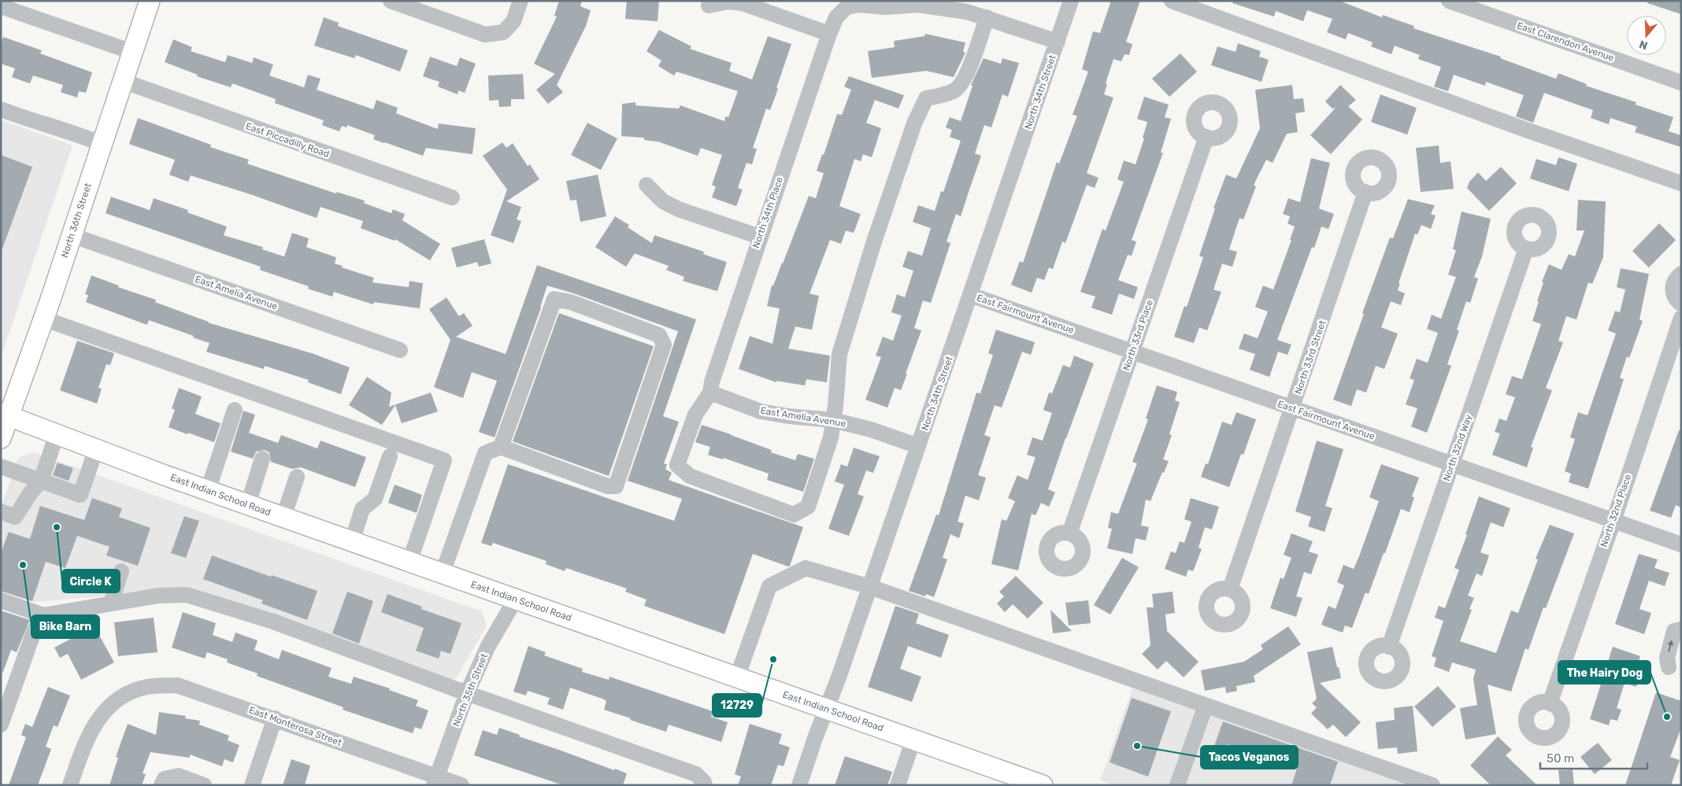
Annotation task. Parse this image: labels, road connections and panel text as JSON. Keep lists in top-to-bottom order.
{
  "streets": {
    "main road": ["North 36th Street", "East Indian School Road"],
    "street": [
      "East Clarendon Avenue",
      "North 34th Street",
      "East Piccadilly Road",
      "North 34th Place",
      "East Amelia Avenue",
      "East Fairmount Avenue",
      "North 33rd Place",
      "North 33rd Street",
      "North 32nd Way",
      "North 32nd Place",
      "North 35th Street",
      "East Monterosa Street"
    ]
  },
  "crossings": [
    ["North 34th Street", "East Amelia Avenue"],
    ["North 34th Street", "East Fairmount Avenue"],
    ["North 34th Street", "East Indian School Road"],
    ["East Piccadilly Road", "North 36th Street"],
    ["North 34th Place", "East Amelia Avenue"],
    ["North 36th Street", "East Amelia Avenue"],
    ["North 36th Street", "East Indian School Road"],
    ["East Fairmount Avenue", "North 33rd Place"],
    ["East Fairmount Avenue", "North 33rd Street"],
    ["East Fairmount Avenue", "North 32nd Way"],
    ["East Fairmount Avenue", "North 32nd Place"],
    ["East Indian School Road", "North 35th Street"],
    ["North 35th Street", "East Monterosa Street"]
  ],
  "places": [
    "Circle K",
    "Bike Barn",
    "12729",
    "The Hairy Dog",
    "Tacos Veganos"
  ],
  "scale_bar": "50 m",
  "north": "bottom"
}
